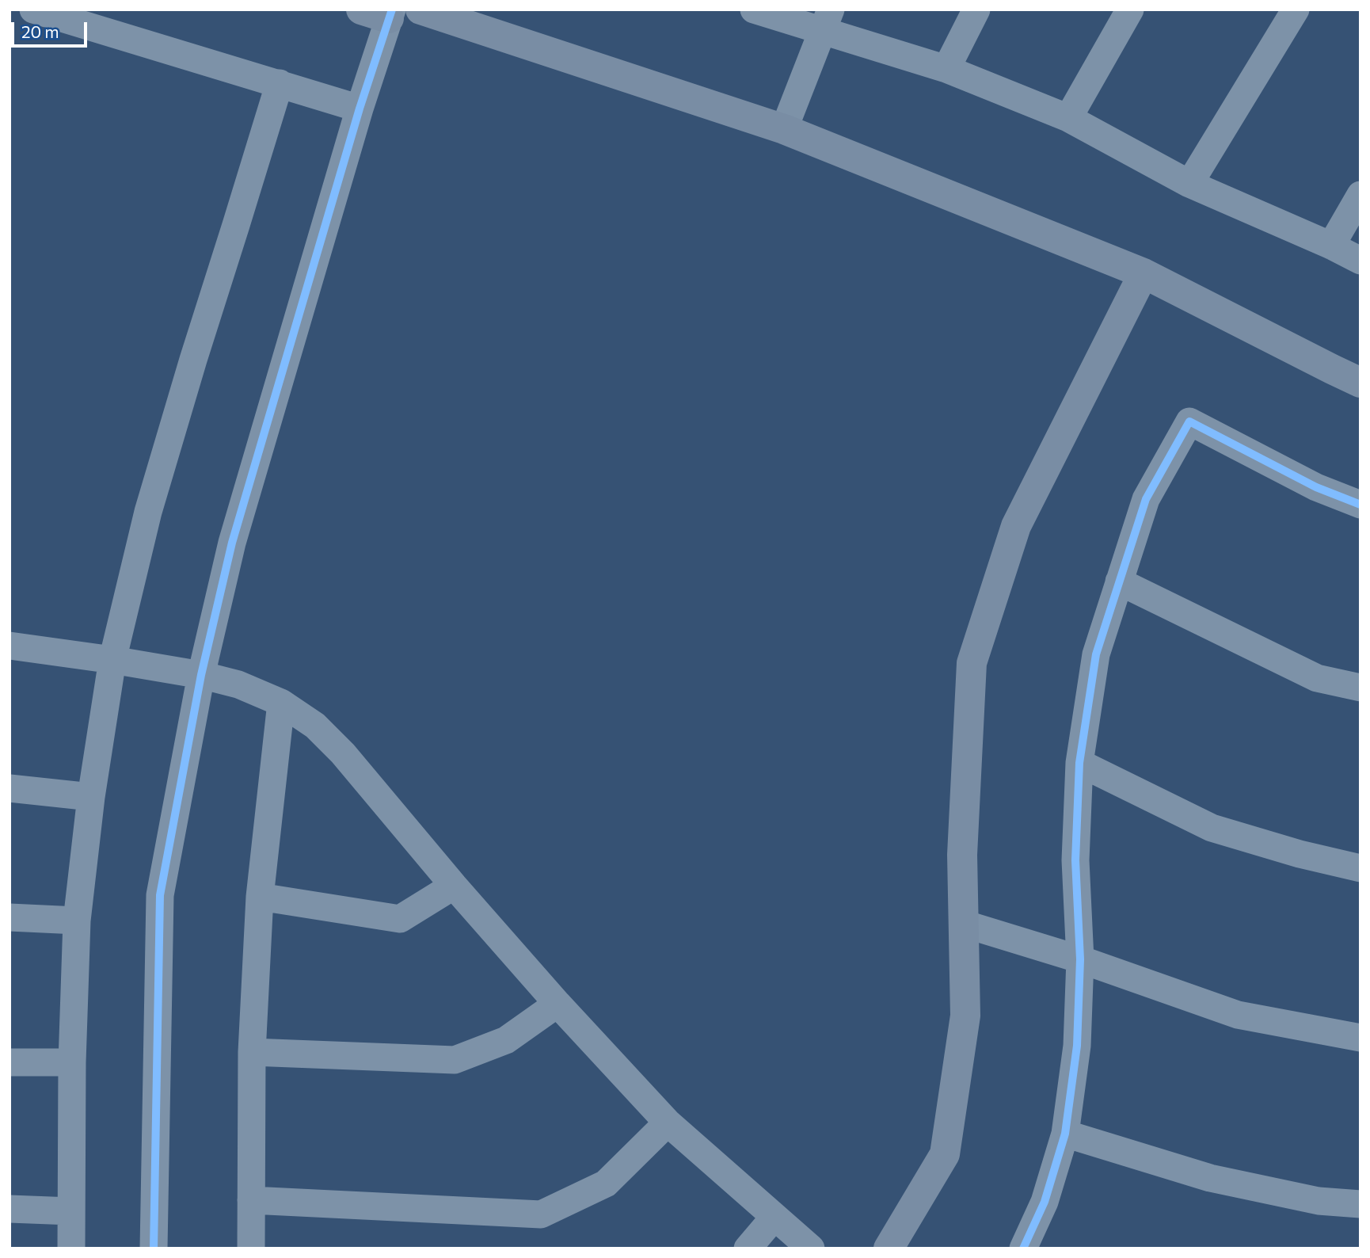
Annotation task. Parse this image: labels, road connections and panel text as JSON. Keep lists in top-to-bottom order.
{
  "scale_bar": "20 m"
}
